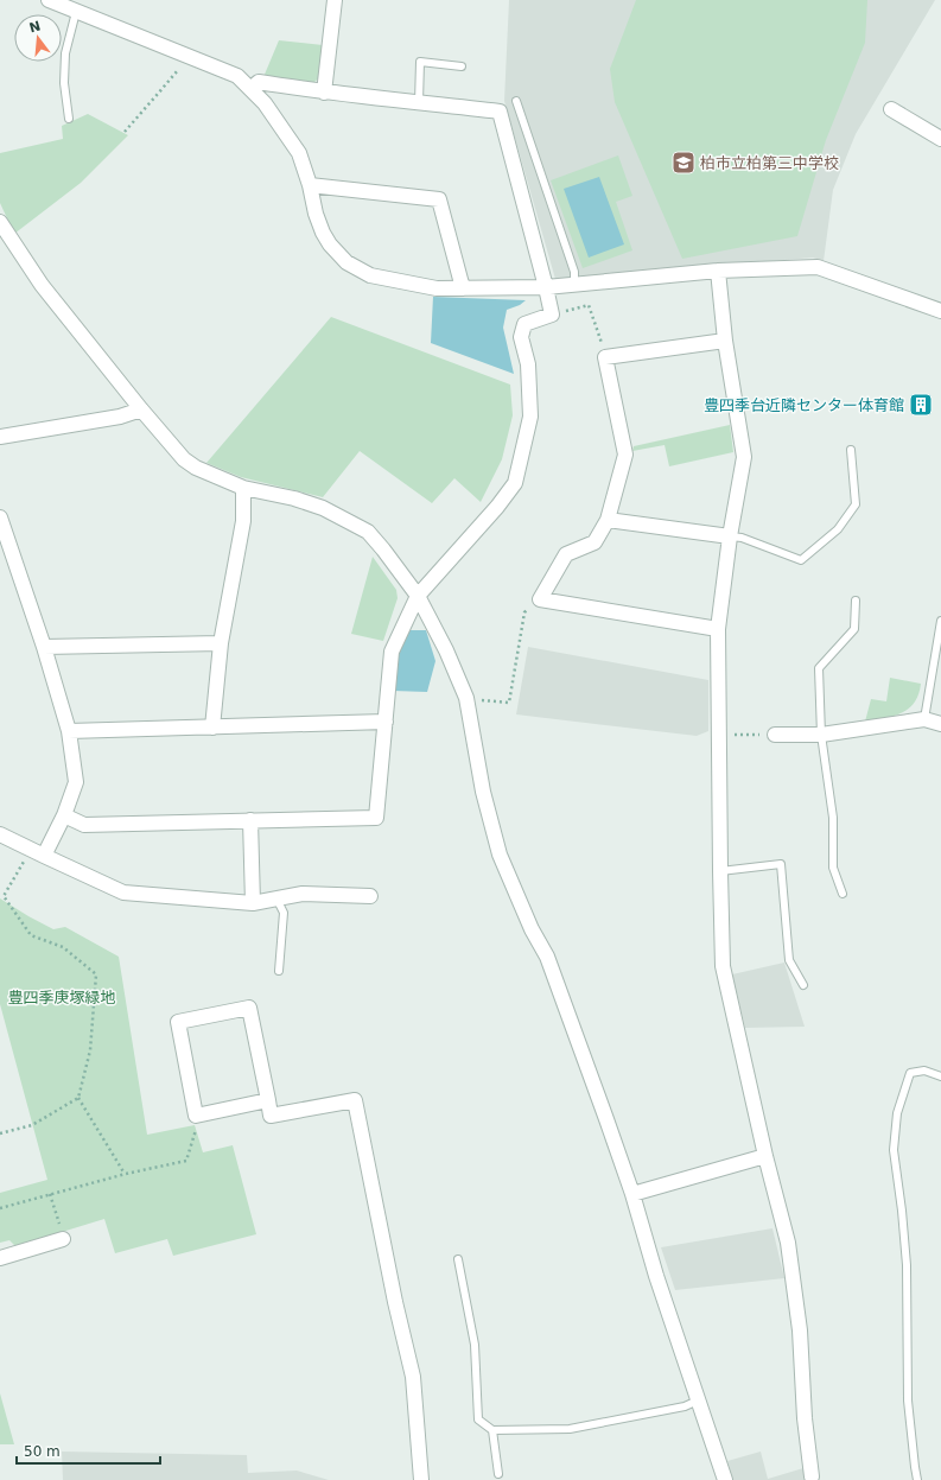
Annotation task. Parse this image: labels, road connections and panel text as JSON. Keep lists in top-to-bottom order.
{
  "parks": ["豊四季庚塚緑地"],
  "places": {
    "school or university": ["柏市立柏第三中学校"],
    "building": ["豊四季台近隣センター体育館"]
  },
  "scale_bar": "50 m",
  "north": "top"
}
